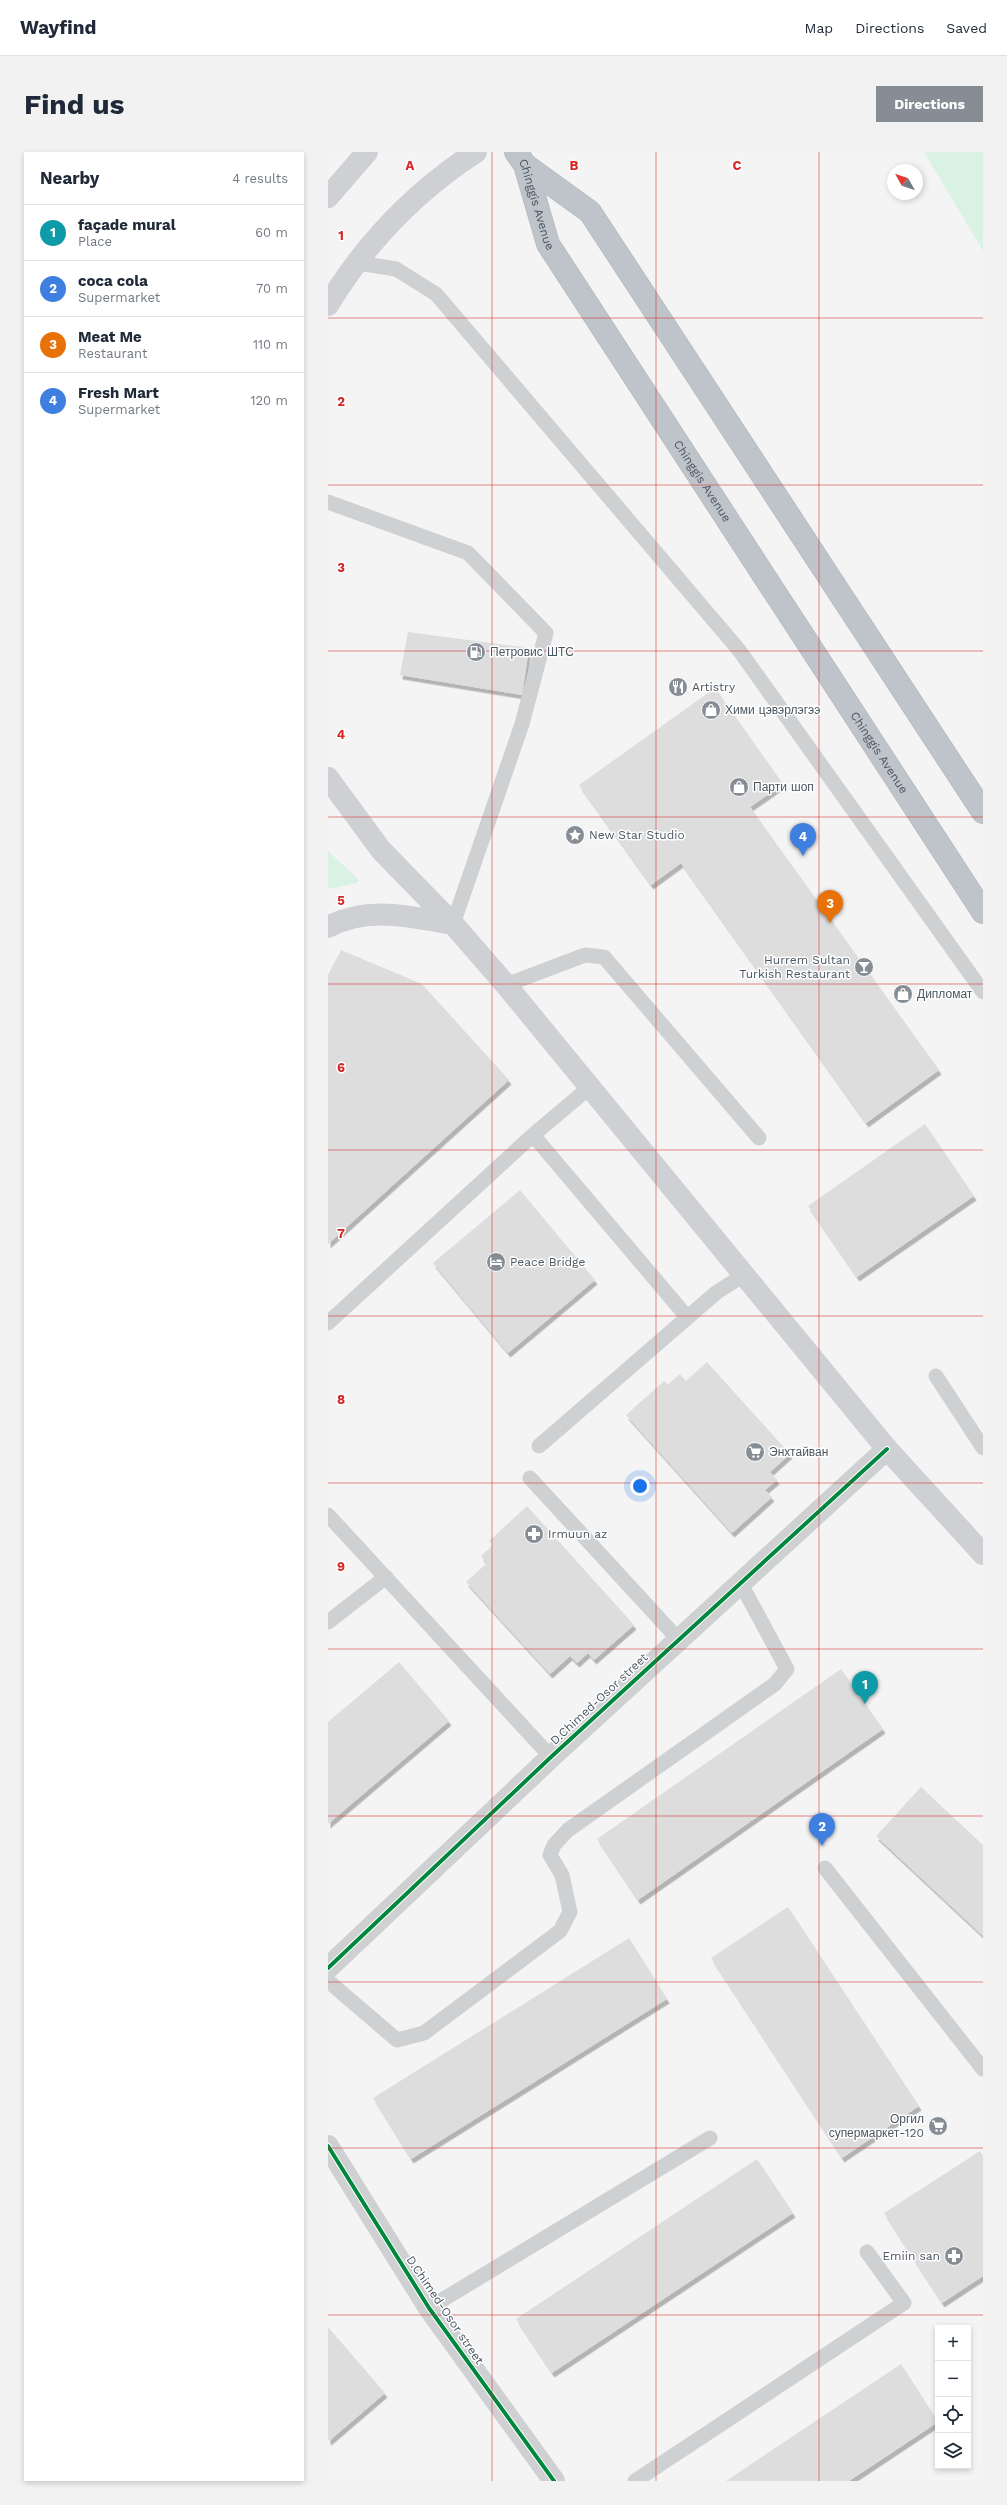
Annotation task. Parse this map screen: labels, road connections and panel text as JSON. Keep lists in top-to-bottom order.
{
  "streets": {
    "highway": ["Chinggis Avenue"],
    "street": ["D.Chimed-Osor street"]
  },
  "places": {
    "fuel station": ["Петровис ШТС"],
    "restaurant": ["Artistry"],
    "shop": ["Хими цэвэрлэгээ", "Парти шоп", "Дипломат"],
    "place": ["New Star Studio"],
    "bar": ["Hurrem Sultan Turkish Restaurant"],
    "hotel": ["Peace Bridge"],
    "supermarket": ["Энхтайван", "Оргил супермаркет-120"],
    "pharmacy": ["Irmuun az", "Emiin san"]
  },
  "north": "top left",
  "page": {
    "header": "Wayfind",
    "nav": ["Map", "Directions", "Saved"],
    "buttons": "Directions",
    "title": "Find us",
    "heading": ["Nearby", "4 results"],
    "list": [
      {
        "mark": "1",
        "name": "façade mural",
        "note": "Place",
        "value": "60 m"
      },
      {
        "mark": "2",
        "name": "coca cola",
        "note": "Supermarket",
        "value": "70 m"
      },
      {
        "mark": "3",
        "name": "Meat Me",
        "note": "Restaurant",
        "value": "110 m"
      },
      {
        "mark": "4",
        "name": "Fresh Mart",
        "note": "Supermarket",
        "value": "120 m"
      }
    ],
    "pins": [
      "4",
      "3",
      "1",
      "2"
    ],
    "map_buttons": ["+", "−"]
  },
  "grid": {
    "columns": ["A", "B", "C"],
    "rows": [
      "1",
      "2",
      "3",
      "4",
      "5",
      "6",
      "7",
      "8",
      "9"
    ]
  }
}
